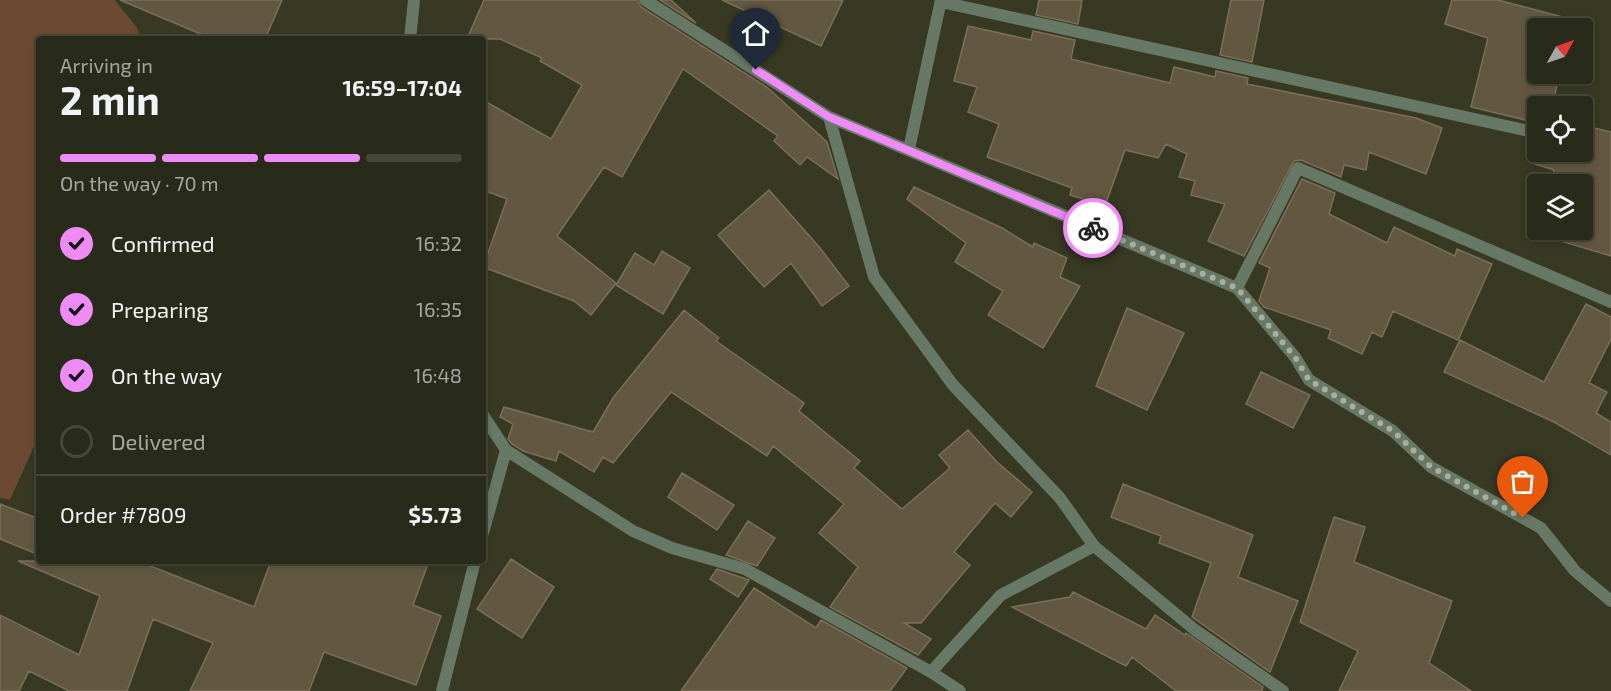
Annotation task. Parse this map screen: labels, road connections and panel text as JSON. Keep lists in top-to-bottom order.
{
  "north": "top right",
  "page": {
    "heading": ["2 min", "Arriving in", "16:59–17:04"],
    "panel": ["Order #7809", "$5.73"],
    "bar": "On the way · 70 m",
    "list": [
      ["Confirmed", "16:32"],
      ["Preparing", "16:35"],
      ["On the way", "16:48"],
      "Delivered"
    ]
  }
}
